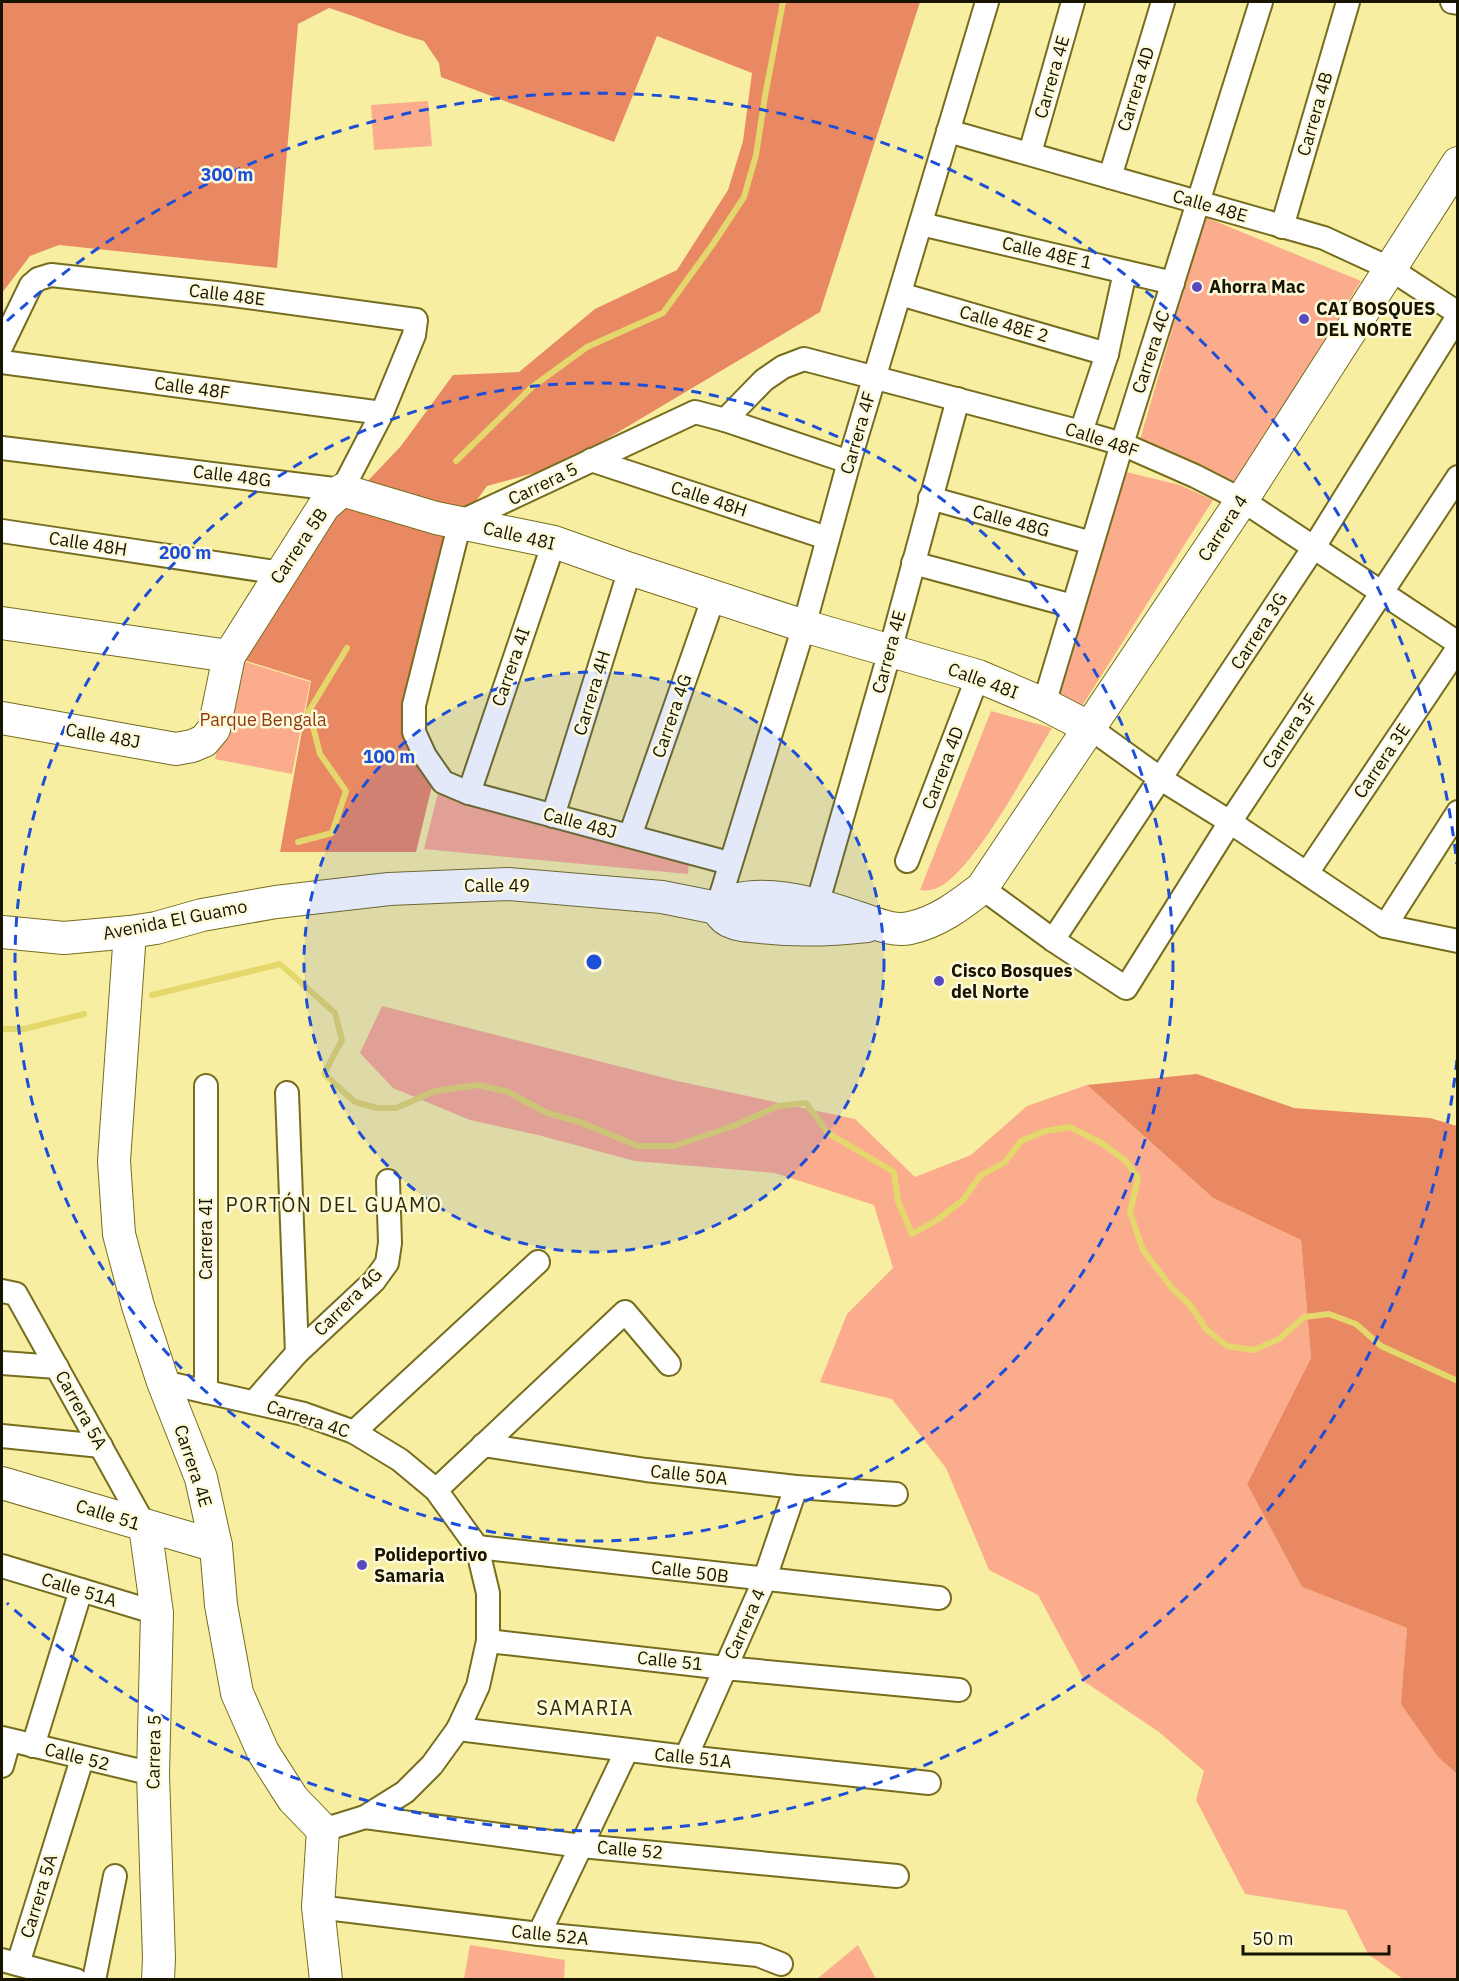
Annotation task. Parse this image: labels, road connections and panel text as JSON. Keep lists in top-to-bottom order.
{
  "streets": {
    "street": [
      "Carrera 4E",
      "Carrera 4D",
      "Carrera 4B",
      "Calle 48E",
      "Calle 48E 1",
      "Calle 48E 2",
      "Carrera 4C",
      "Calle 48F",
      "Carrera 4F",
      "Calle 48G",
      "Carrera 5",
      "Calle 48H",
      "Carrera 4",
      "Calle 48I",
      "Carrera 5B",
      "Carrera 3G",
      "Carrera 4I",
      "Carrera 4H",
      "Carrera 4G",
      "Carrera 3F",
      "Calle 48J",
      "Carrera 3E",
      "Calle 49",
      "Avenida El Guamo",
      "Carrera 5A",
      "Calle 50A",
      "Calle 51",
      "Calle 50B",
      "Calle 51A",
      "Calle 52",
      "Calle 52A"
    ]
  },
  "crossings": [
    ["Carrera 4E", "Calle 48E"],
    ["Carrera 4E", "Carrera 4C"],
    ["Carrera 4E", "Calle 48F"],
    ["Carrera 4E", "Calle 48G"],
    ["Carrera 4E", "Calle 48I"],
    ["Carrera 4E", "Avenida El Guamo"],
    ["Carrera 4E", "Calle 51"],
    ["Carrera 4D", "Calle 48E"],
    ["Carrera 4D", "Calle 48I"],
    ["Carrera 4B", "Calle 48E"],
    ["Calle 48E", "Carrera 4C"],
    ["Calle 48E", "Carrera 4F"],
    ["Calle 48E", "Carrera 4"],
    ["Calle 48E", "Carrera 5B"],
    ["Calle 48E", "Carrera 3G"],
    ["Calle 48E 1", "Carrera 4C"],
    ["Calle 48E 1", "Carrera 4F"],
    ["Calle 48E 2", "Carrera 4F"],
    ["Carrera 4C", "Calle 48F"],
    ["Carrera 4C", "Calle 48G"],
    ["Carrera 4C", "Calle 48I"],
    ["Carrera 4C", "Carrera 4I"],
    ["Carrera 4C", "Carrera 4G"],
    ["Carrera 4C", "Calle 51"],
    ["Carrera 4C", "Calle 50B"],
    ["Carrera 4C", "Calle 51A"],
    ["Carrera 4C", "Calle 52"],
    ["Calle 48F", "Carrera 4F"],
    ["Calle 48F", "Carrera 5"],
    ["Calle 48F", "Carrera 4"],
    ["Calle 48F", "Carrera 5B"],
    ["Calle 48F", "Carrera 3G"],
    ["Calle 48F", "Carrera 3F"],
    ["Carrera 4F", "Calle 48H"],
    ["Carrera 4F", "Calle 48I"],
    ["Carrera 4F", "Calle 48J"],
    ["Calle 48G", "Carrera 5"],
    ["Calle 48G", "Calle 48I"],
    ["Calle 48G", "Carrera 5B"],
    ["Calle 48G", "Calle 48J"],
    ["Carrera 5", "Calle 48H"],
    ["Carrera 5", "Calle 48I"],
    ["Carrera 5", "Calle 48J"],
    ["Carrera 5", "Carrera 5A"],
    ["Carrera 5", "Calle 51"],
    ["Carrera 5", "Calle 51A"],
    ["Carrera 5", "Calle 52"],
    ["Calle 48H", "Carrera 5B"],
    ["Carrera 4", "Calle 48I"],
    ["Carrera 4", "Calle 50A"],
    ["Carrera 4", "Calle 51"],
    ["Carrera 4", "Calle 50B"],
    ["Carrera 4", "Calle 51A"],
    ["Calle 48I", "Carrera 3G"],
    ["Calle 48I", "Carrera 4I"],
    ["Calle 48I", "Carrera 4H"],
    ["Calle 48I", "Carrera 4G"],
    ["Calle 48I", "Carrera 3F"],
    ["Calle 48I", "Calle 48J"],
    ["Calle 48I", "Carrera 3E"],
    ["Carrera 5B", "Calle 48J"],
    ["Carrera 3G", "Carrera 3F"],
    ["Carrera 4I", "Calle 48J"],
    ["Carrera 4H", "Calle 48J"],
    ["Carrera 4G", "Calle 48J"],
    ["Calle 49", "Avenida El Guamo"],
    ["Carrera 5A", "Calle 51"],
    ["Carrera 5A", "Calle 52"]
  ],
  "districts": ["PORTÓN DEL GUAMO", "SAMARIA"],
  "parks": ["Parque Bengala"],
  "places": [
    "Ahorra Mac",
    "CAI BOSQUES DEL NORTE",
    "Cisco Bosques del Norte",
    "Polideportivo Samaria"
  ],
  "scale_bar": "50 m",
  "rings": ["300 m", "200 m", "100 m"]
}
